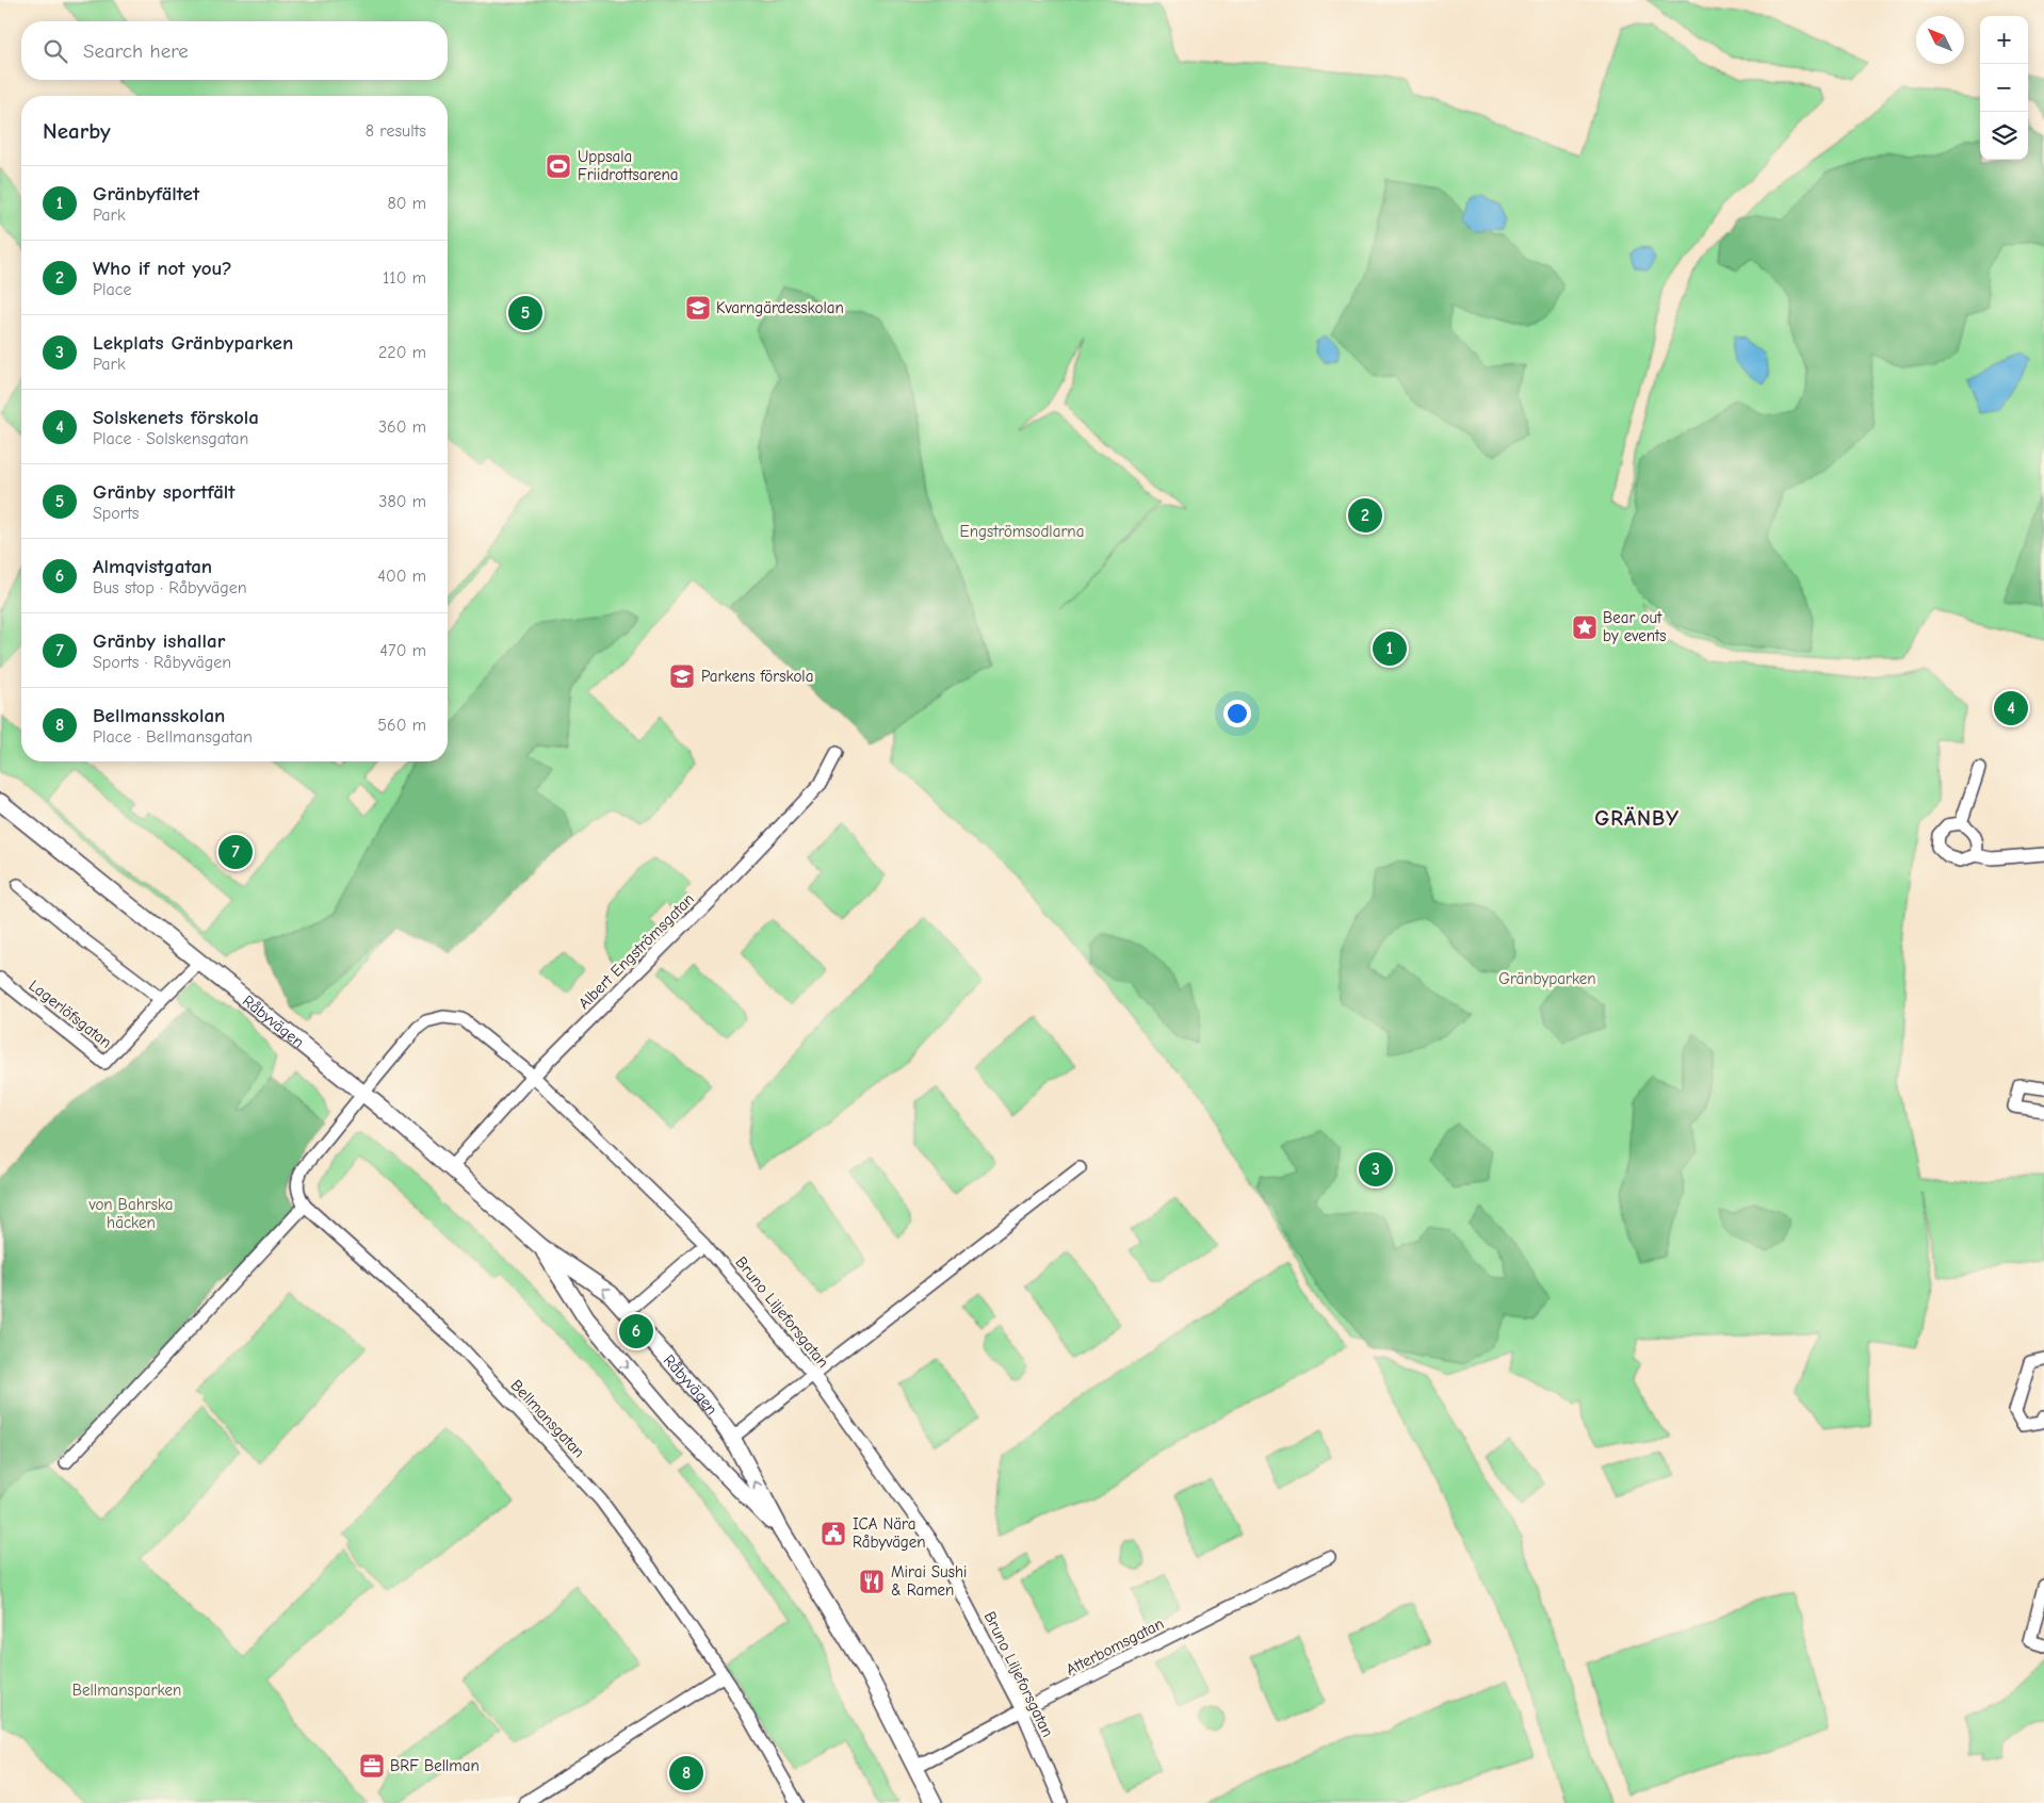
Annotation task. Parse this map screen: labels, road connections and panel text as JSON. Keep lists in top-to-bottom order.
{
  "streets": {
    "main road": ["Råbyvägen"],
    "street": [
      "Albert Engströmsgatan",
      "Lagerlöfsgatan",
      "Bruno Liljeforsgatan",
      "Bellmansgatan",
      "Atterbomsgatan"
    ]
  },
  "crossings": [
    ["Albert Engströmsgatan", "Råbyvägen"],
    ["Albert Engströmsgatan", "Bruno Liljeforsgatan"],
    ["Lagerlöfsgatan", "Råbyvägen"],
    ["Råbyvägen", "Bruno Liljeforsgatan"],
    ["Råbyvägen", "Atterbomsgatan"],
    ["Bruno Liljeforsgatan", "Atterbomsgatan"]
  ],
  "districts": ["GRÄNBY"],
  "parks": [
    "Engströmsodlarna",
    "Gränbyparken",
    "von Bahrska häcken",
    "Bellmansparken"
  ],
  "places": {
    "sports": ["Uppsala Friidrottsarena"],
    "school or university": ["Kvarngärdesskolan", "Parkens förskola"],
    "place": ["Bear out by events"],
    "public building": ["ICA Nära Råbyvägen"],
    "restaurant": ["Mirai Sushi & Ramen"],
    "office": ["BRF Bellman"]
  },
  "north": "top left",
  "page": {
    "map_buttons": ["+", "−"],
    "search": "Search here",
    "heading": ["Nearby", "8 results"],
    "list": [
      {
        "mark": "1",
        "name": "Gränbyfältet",
        "note": "Park",
        "value": "80 m"
      },
      {
        "mark": "2",
        "name": "Who if not you?",
        "note": "Place",
        "value": "110 m"
      },
      {
        "mark": "3",
        "name": "Lekplats Gränbyparken",
        "note": "Park",
        "value": "220 m"
      },
      {
        "mark": "4",
        "name": "Solskenets förskola",
        "note": "Place · Solskensgatan",
        "value": "360 m"
      },
      {
        "mark": "5",
        "name": "Gränby sportfält",
        "note": "Sports",
        "value": "380 m"
      },
      {
        "mark": "6",
        "name": "Almqvistgatan",
        "note": "Bus stop · Råbyvägen",
        "value": "400 m"
      },
      {
        "mark": "7",
        "name": "Gränby ishallar",
        "note": "Sports · Råbyvägen",
        "value": "470 m"
      },
      {
        "mark": "8",
        "name": "Bellmansskolan",
        "note": "Place · Bellmansgatan",
        "value": "560 m"
      }
    ],
    "pins": [
      "5",
      "2",
      "1",
      "4",
      "7",
      "3",
      "6",
      "8"
    ]
  }
}
